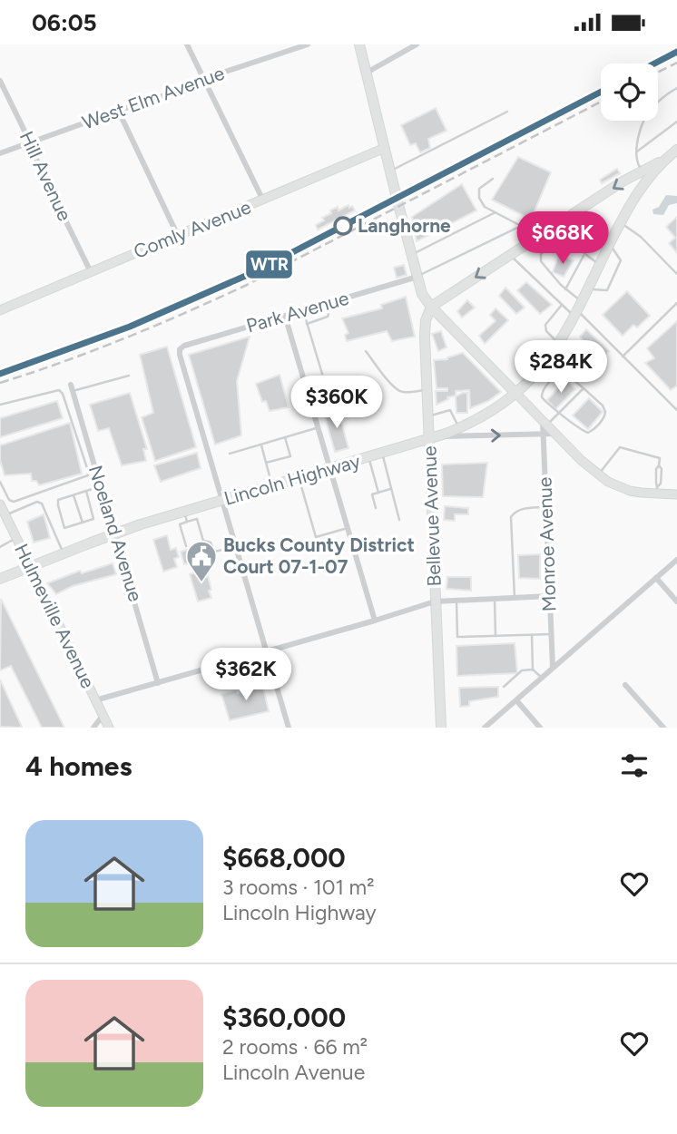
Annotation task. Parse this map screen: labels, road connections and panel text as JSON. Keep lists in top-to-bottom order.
{
  "streets": {
    "main road": ["Lincoln Highway", "Bellevue Avenue"],
    "street": [
      "West Elm Avenue",
      "Hill Avenue",
      "Comly Avenue",
      "Park Avenue",
      "Noeland Avenue",
      "Monroe Avenue",
      "Hulmeville Avenue"
    ]
  },
  "crossings": [
    ["West Elm Avenue", "Hill Avenue"],
    ["Hill Avenue", "Comly Avenue"],
    ["Park Avenue", "Lincoln Highway"],
    ["Lincoln Highway", "Bellevue Avenue"],
    ["Lincoln Highway", "Noeland Avenue"],
    ["Lincoln Highway", "Hulmeville Avenue"]
  ],
  "places": {
    "other": ["Langhorne"],
    "public building": ["Bucks County District Court 07-1-07"]
  },
  "lines": ["transit line WTR"],
  "page": {
    "status": "06:05",
    "price": [
      "$668K",
      "$284K",
      "$360K",
      "$362K"
    ],
    "heading": "4 homes",
    "list": [
      {
        "name": "$668,000",
        "note": "3 rooms · 101 m² · Lincoln Highway"
      },
      {
        "name": "$360,000",
        "note": "2 rooms · 66 m² · Lincoln Avenue"
      }
    ]
  }
}
